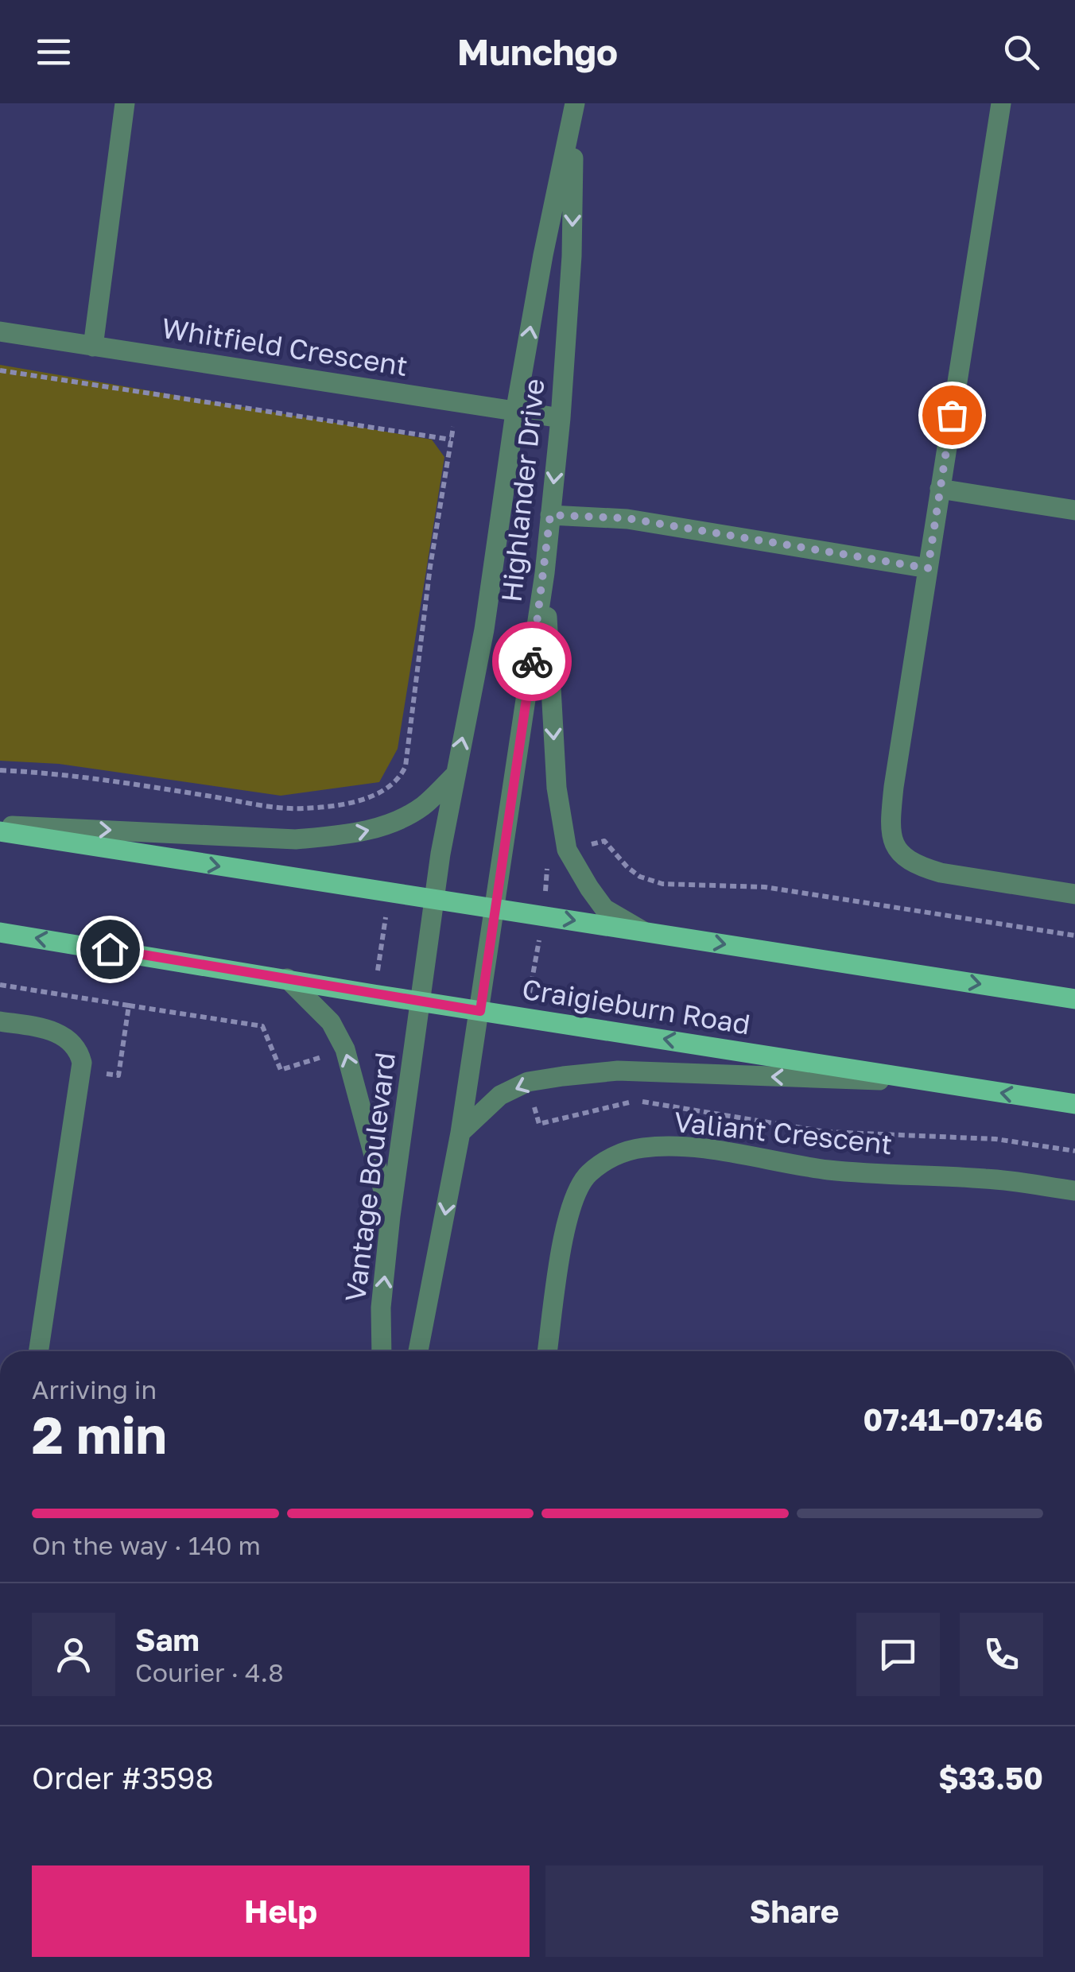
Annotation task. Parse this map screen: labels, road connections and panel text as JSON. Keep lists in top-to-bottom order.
{
  "streets": {
    "main road": ["Craigieburn Road"],
    "street": [
      "Whitfield Crescent",
      "Highlander Drive",
      "Valiant Crescent",
      "Vantage Boulevard"
    ]
  },
  "crossings": [
    ["Whitfield Crescent", "Highlander Drive"],
    ["Highlander Drive", "Craigieburn Road"],
    ["Highlander Drive", "Vantage Boulevard"],
    ["Craigieburn Road", "Vantage Boulevard"]
  ],
  "page": {
    "header": "Munchgo",
    "heading": ["2 min", "Arriving in", "07:41–07:46"],
    "panel": [
      "Sam",
      "Courier · 4.8",
      "Order #3598",
      "$33.50"
    ],
    "bar": "On the way · 140 m",
    "buttons": ["Help", "Share"]
  }
}
